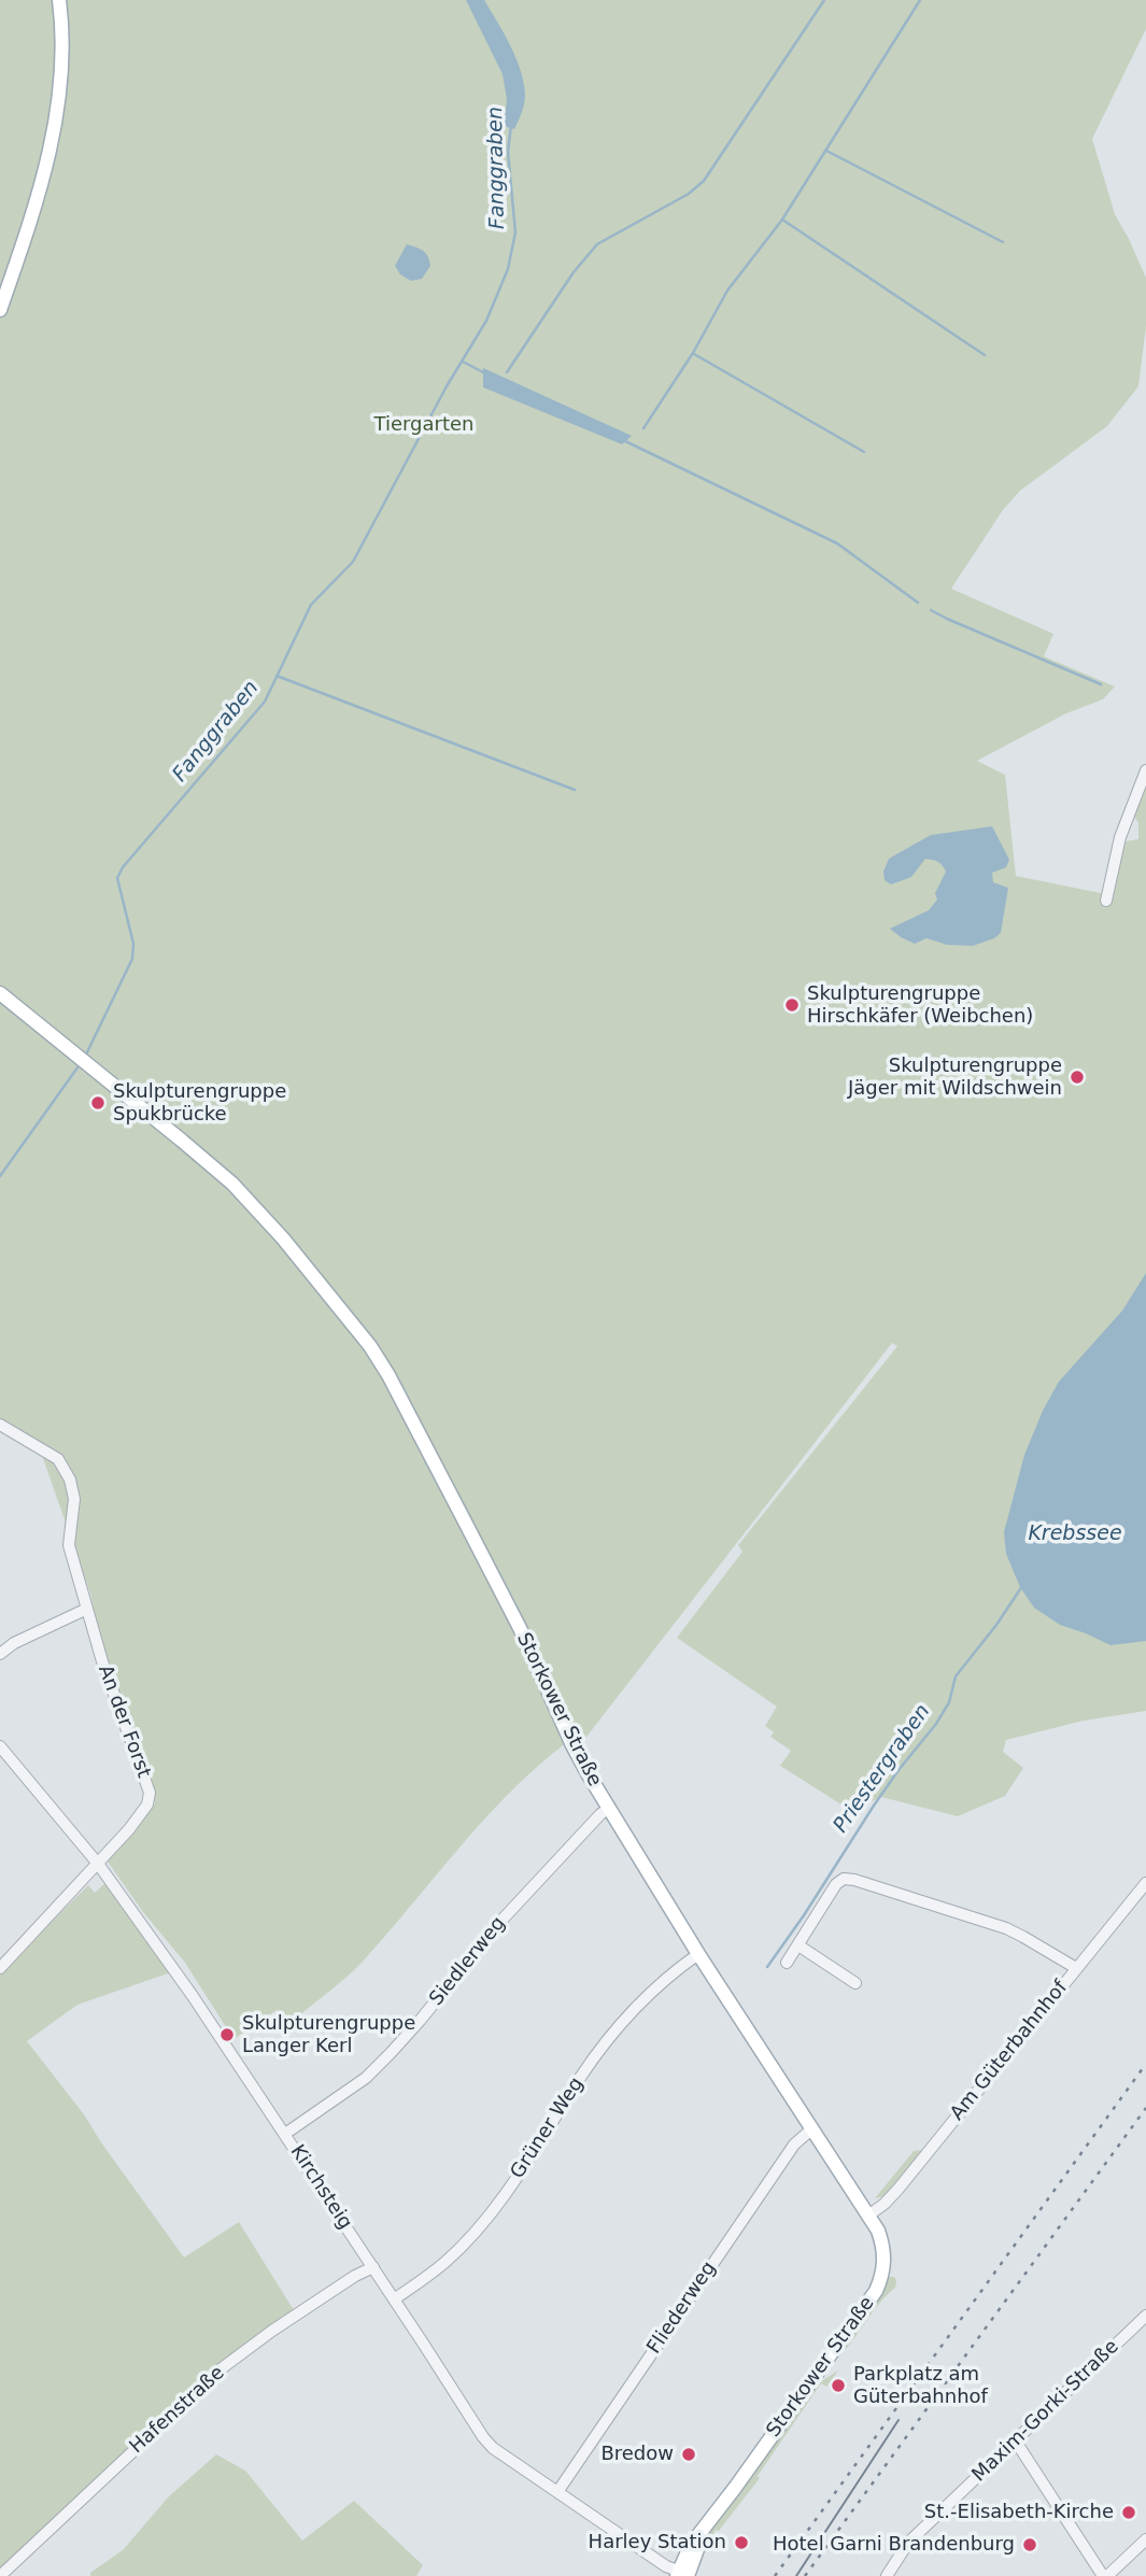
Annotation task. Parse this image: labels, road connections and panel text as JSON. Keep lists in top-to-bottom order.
{
  "streets": {
    "main road": ["Storkower Straße"],
    "street": [
      "An der Forst",
      "Siedlerweg",
      "Am Güterbahnhof",
      "Grüner Weg",
      "Kirchsteig",
      "Fliederweg",
      "Hafenstraße",
      "Maxim-Gorki-Straße"
    ]
  },
  "crossings": [
    ["Storkower Straße", "Siedlerweg"],
    ["Storkower Straße", "Am Güterbahnhof"],
    ["Storkower Straße", "Grüner Weg"],
    ["Storkower Straße", "Kirchsteig"],
    ["Storkower Straße", "Fliederweg"],
    ["An der Forst", "Kirchsteig"],
    ["Siedlerweg", "Kirchsteig"],
    ["Grüner Weg", "Kirchsteig"],
    ["Kirchsteig", "Fliederweg"],
    ["Kirchsteig", "Hafenstraße"]
  ],
  "water": ["Fanggraben", "Krebssee", "Priestergraben"],
  "parks": ["Tiergarten"],
  "places": [
    "Skulpturengruppe Hirschkäfer (Weibchen)",
    "Skulpturengruppe Jäger mit Wildschwein",
    "Skulpturengruppe Spukbrücke",
    "Skulpturengruppe Langer Kerl",
    "Parkplatz am Güterbahnhof",
    "Bredow",
    "St.-Elisabeth-Kirche",
    "Harley Station",
    "Hotel Garni Brandenburg"
  ]
}
